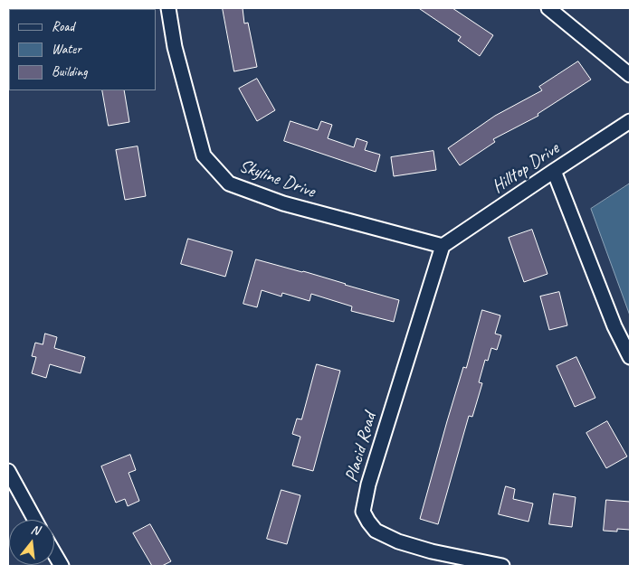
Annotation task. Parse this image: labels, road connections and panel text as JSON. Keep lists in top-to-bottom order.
{
  "streets": {
    "street": ["Hilltop Drive", "Skyline Drive", "Placid Road"]
  },
  "crossings": [
    ["Hilltop Drive", "Skyline Drive"],
    ["Hilltop Drive", "Placid Road"],
    ["Skyline Drive", "Placid Road"]
  ],
  "legend": ["Road", "Water", "Building"],
  "north": "top"
}
